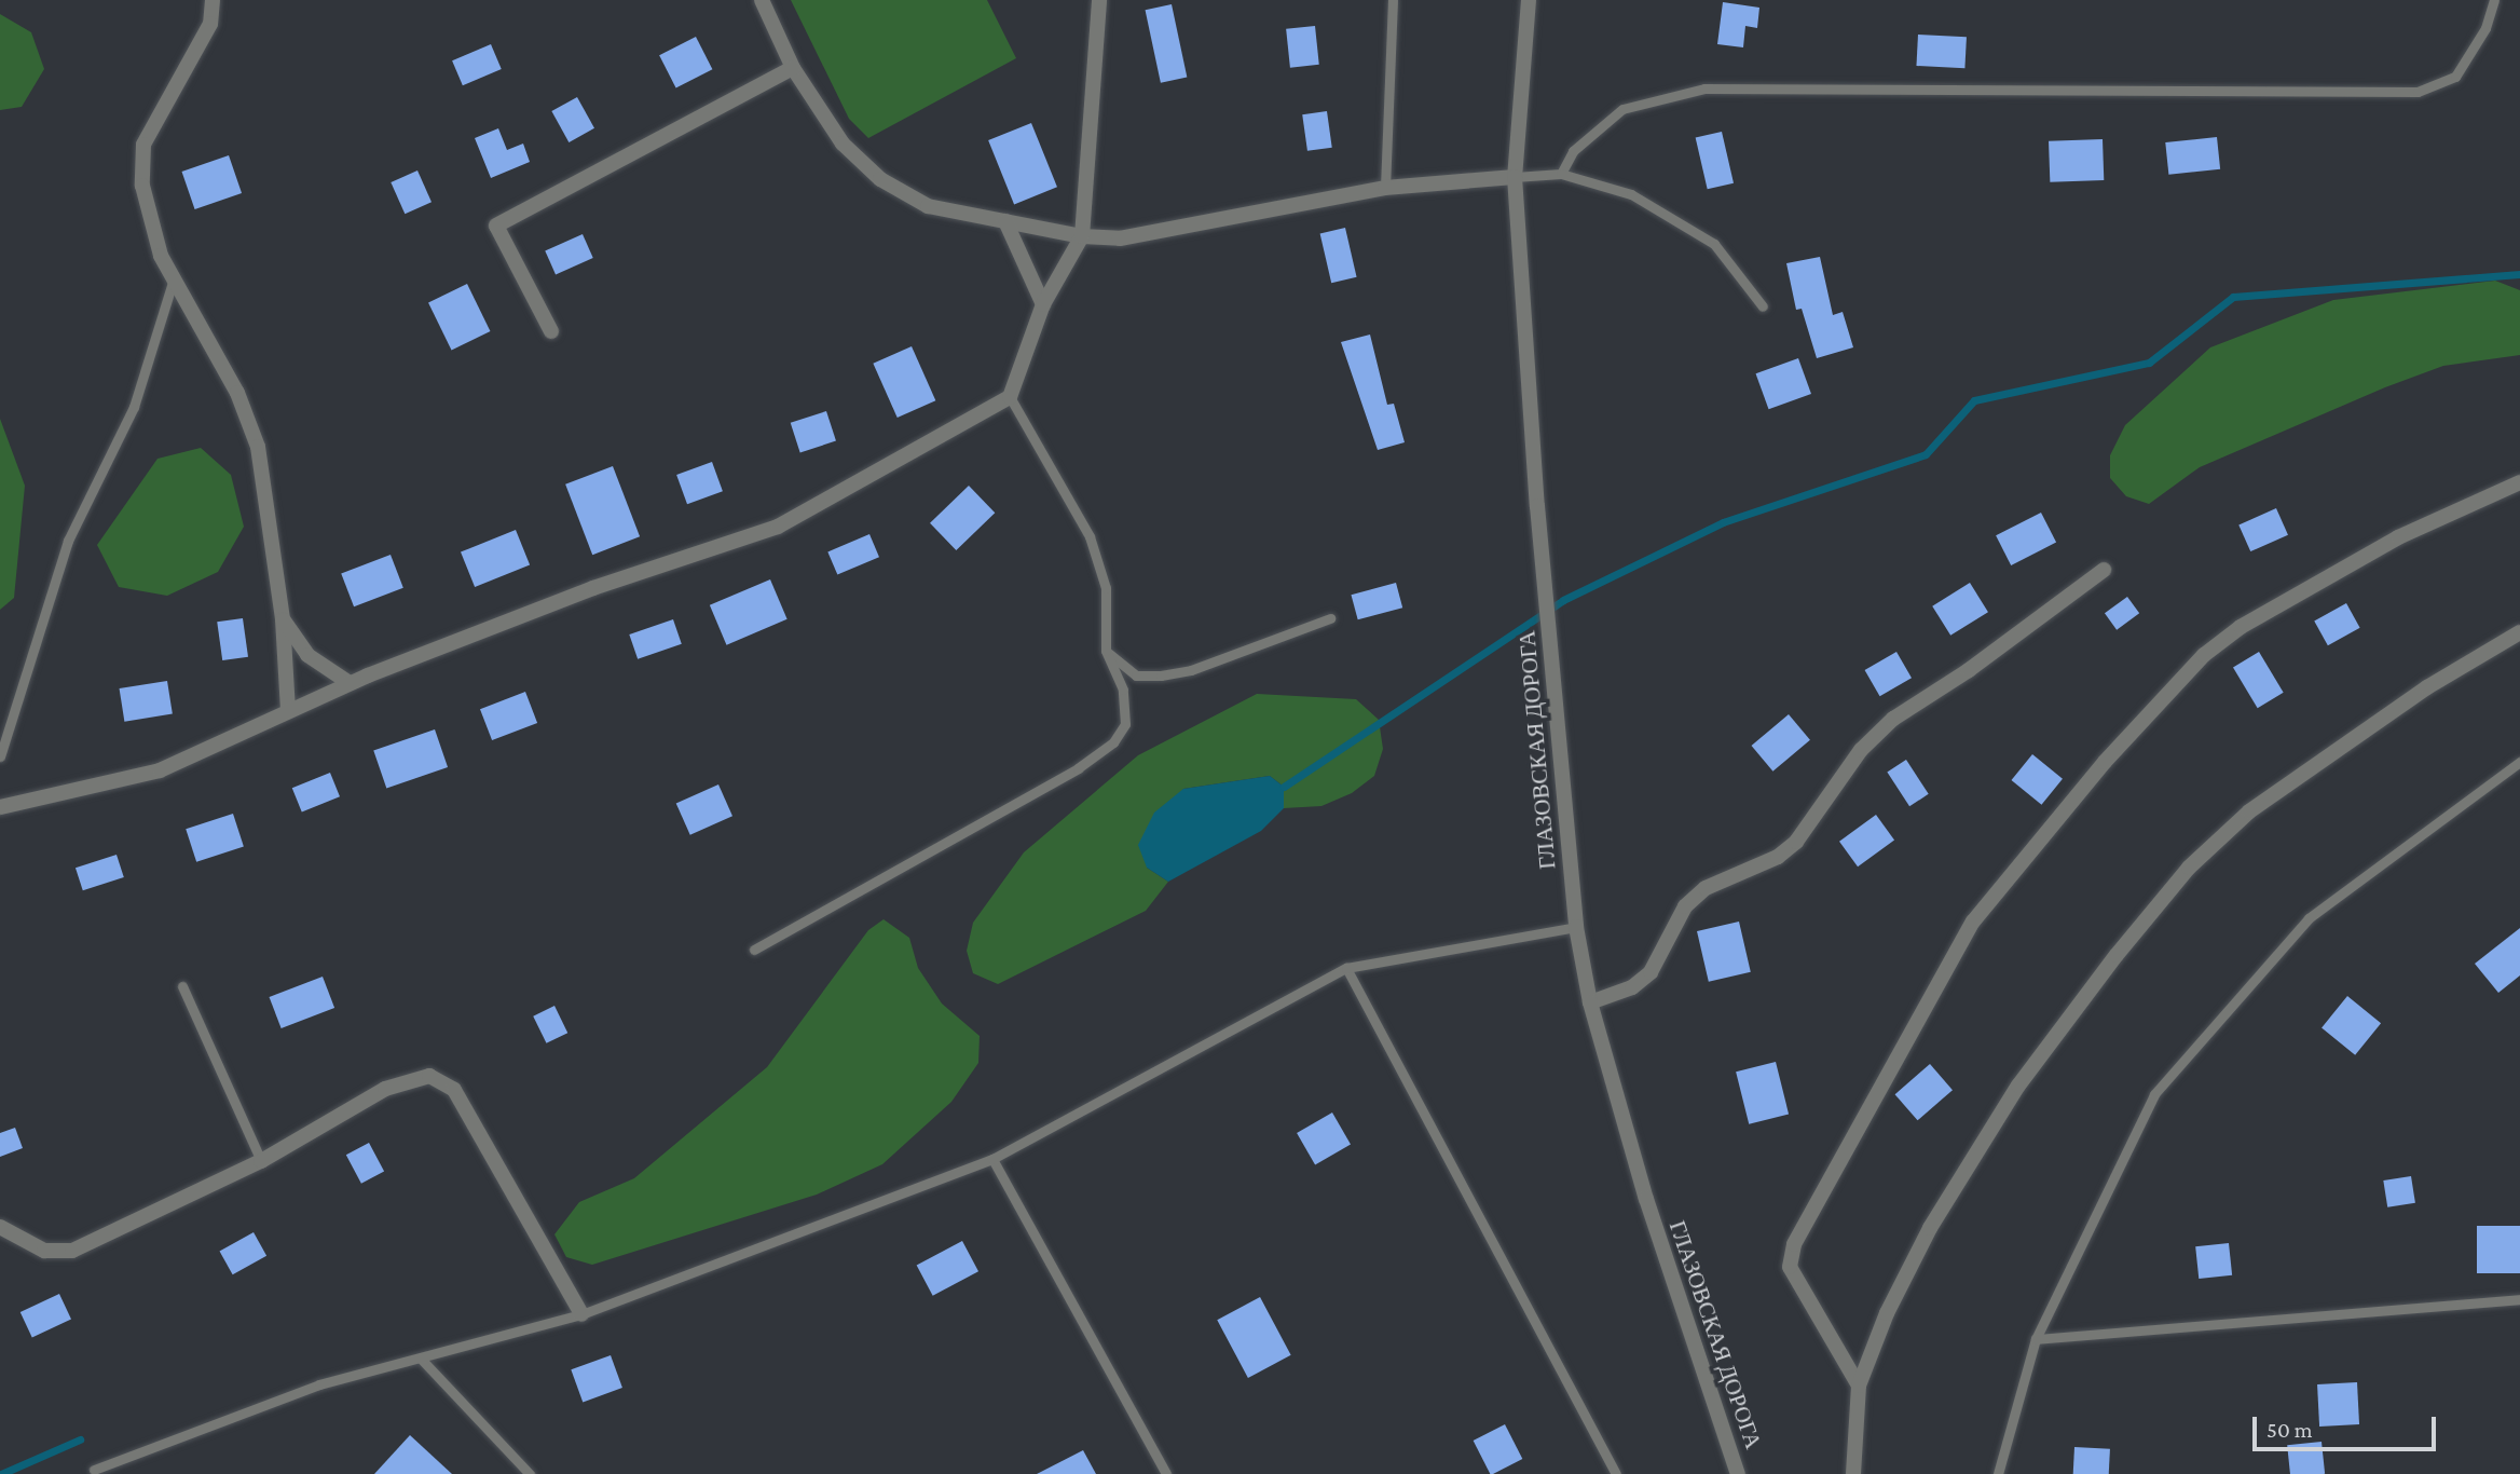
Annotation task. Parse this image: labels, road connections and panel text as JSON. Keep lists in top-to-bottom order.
{
  "streets": {
    "street": ["ГЛАЗОВСКАЯ ДОРОГА"]
  },
  "scale_bar": "50 m"
}
